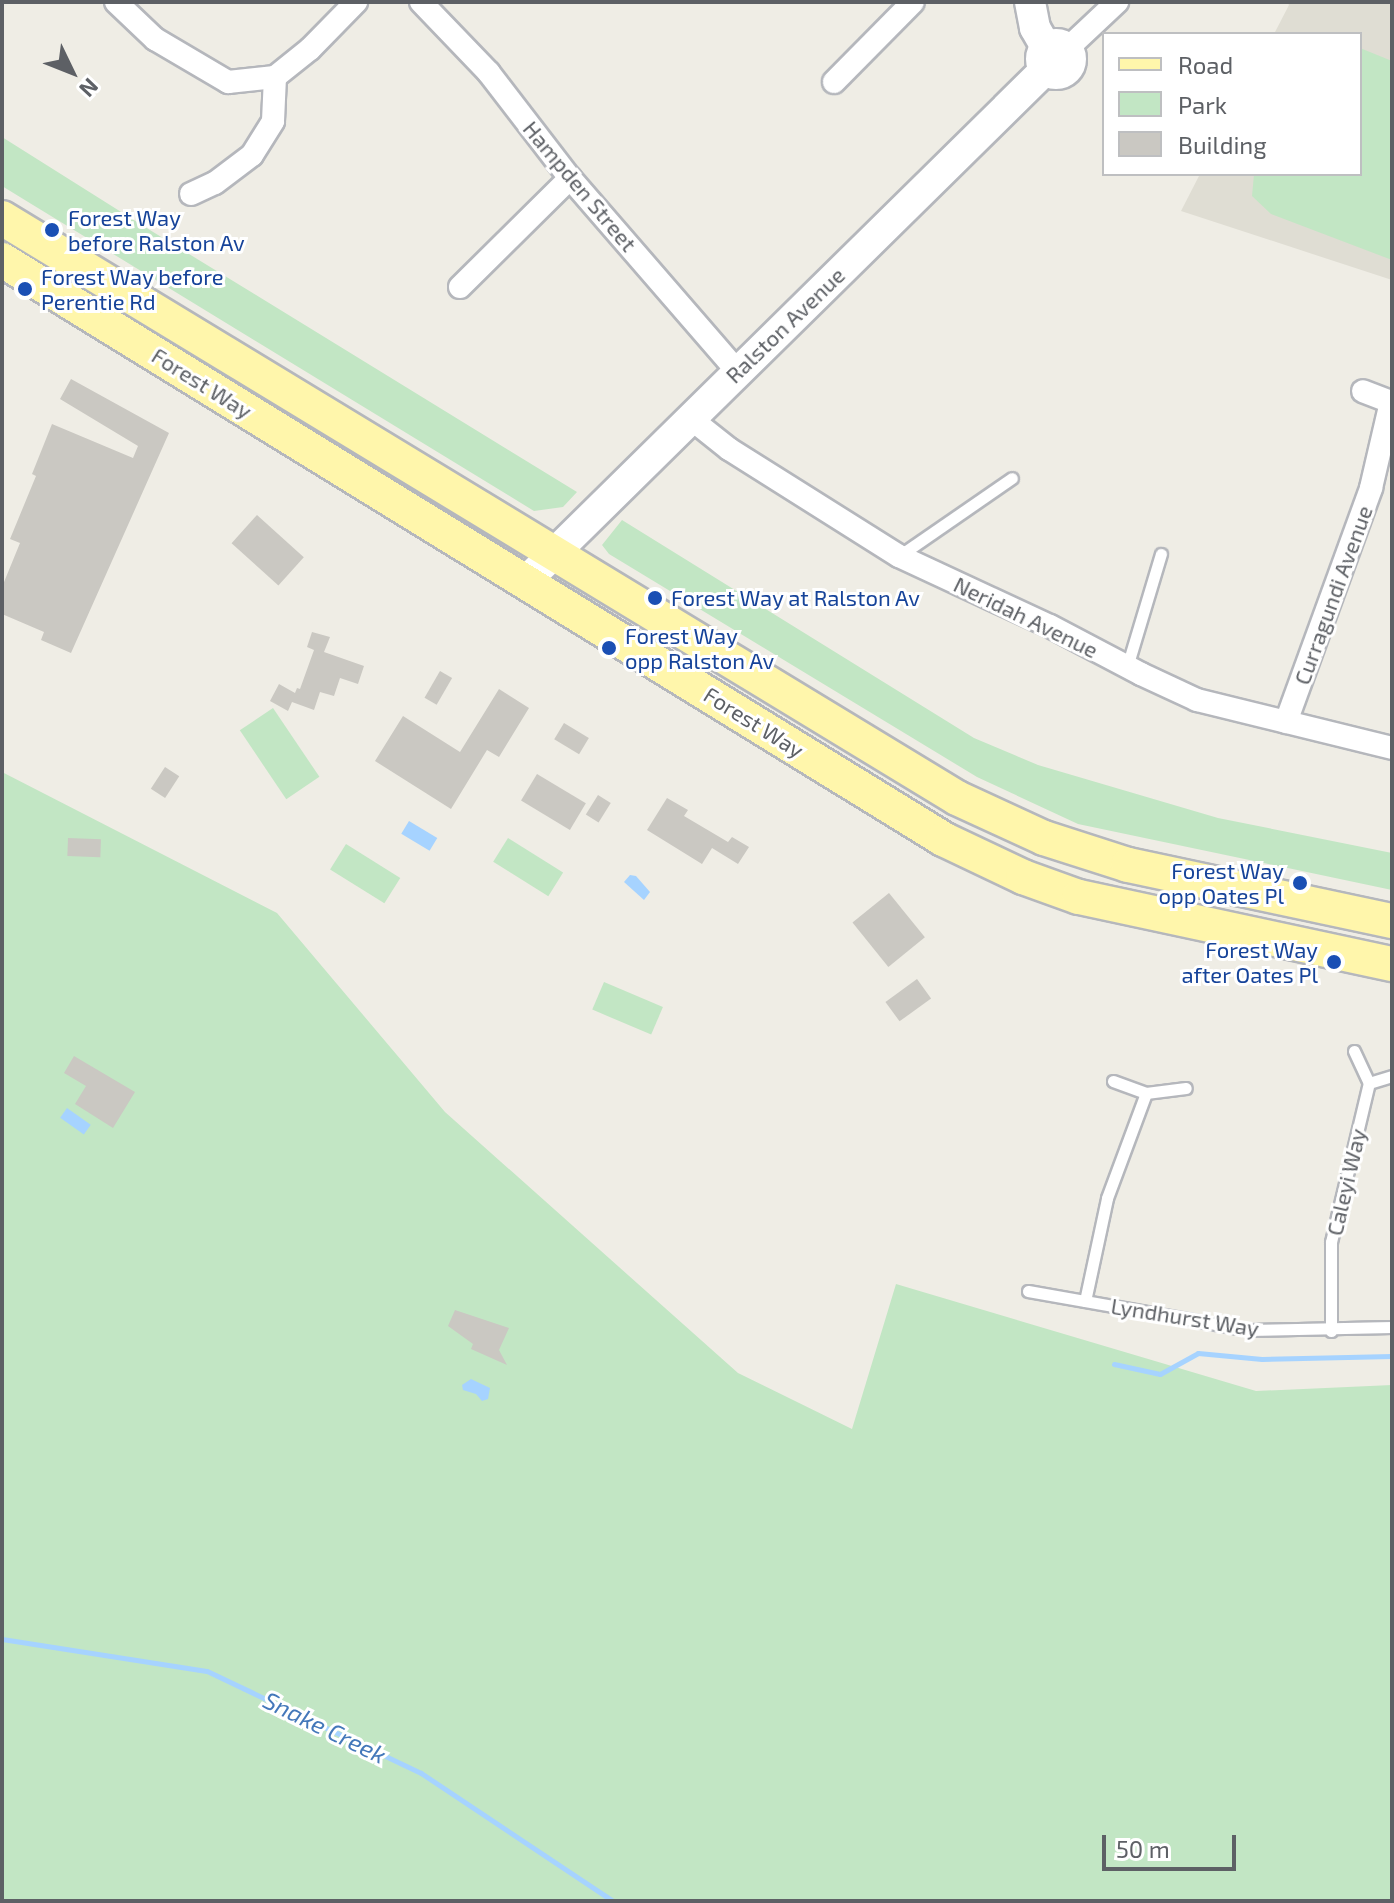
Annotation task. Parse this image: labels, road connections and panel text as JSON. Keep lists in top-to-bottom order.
{
  "streets": {
    "main road": ["Forest Way"],
    "street": [
      "Hampden Street",
      "Ralston Avenue",
      "Curragundi Avenue",
      "Neridah Avenue"
    ],
    "lane": ["Caleyi Way", "Lyndhurst Way"]
  },
  "crossings": [
    ["Hampden Street", "Ralston Avenue"],
    ["Ralston Avenue", "Forest Way"],
    ["Ralston Avenue", "Neridah Avenue"],
    ["Curragundi Avenue", "Neridah Avenue"],
    ["Caleyi Way", "Lyndhurst Way"]
  ],
  "water": ["Snake Creek"],
  "places": [
    "Forest Way before Ralston Av",
    "Forest Way before Perentie Rd",
    "Forest Way at Ralston Av",
    "Forest Way opp Ralston Av",
    "Forest Way opp Oates Pl",
    "Forest Way after Oates Pl"
  ],
  "legend": ["Road", "Park", "Building"],
  "scale_bar": "50 m",
  "north": "bottom right"
}
